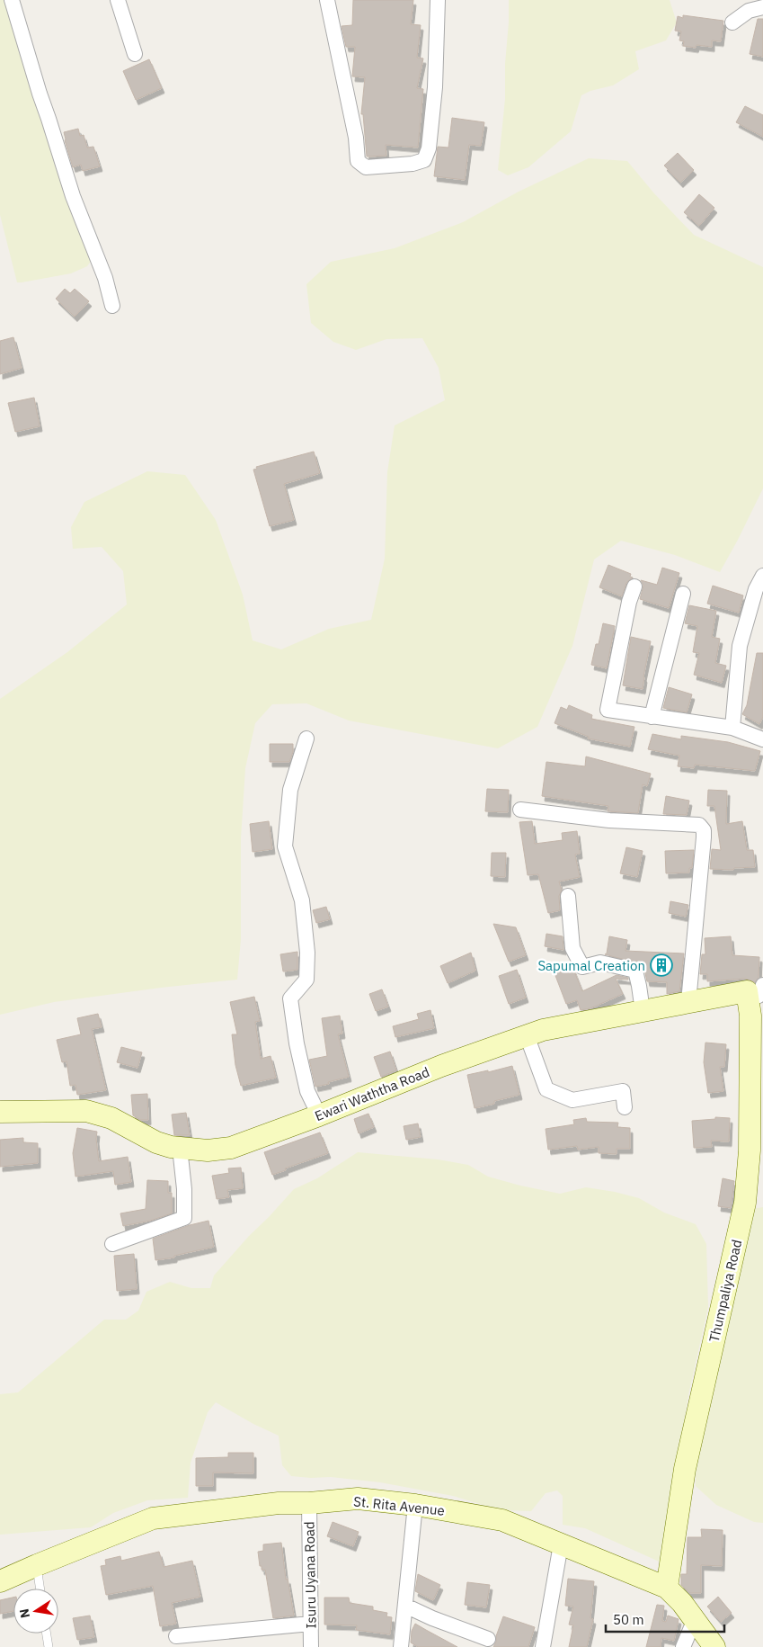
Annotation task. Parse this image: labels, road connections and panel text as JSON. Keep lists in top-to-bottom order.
{
  "streets": {
    "street": [
      "Ewari Waththa Road",
      "Thumpaliya Road",
      "St. Rita Avenue",
      "Isuru Uyana Road"
    ]
  },
  "crossings": [
    ["Ewari Waththa Road", "Thumpaliya Road"],
    ["Thumpaliya Road", "St. Rita Avenue"],
    ["St. Rita Avenue", "Isuru Uyana Road"]
  ],
  "places": {
    "building": ["Sapumal Creation"]
  },
  "scale_bar": "50 m",
  "north": "left"
}
